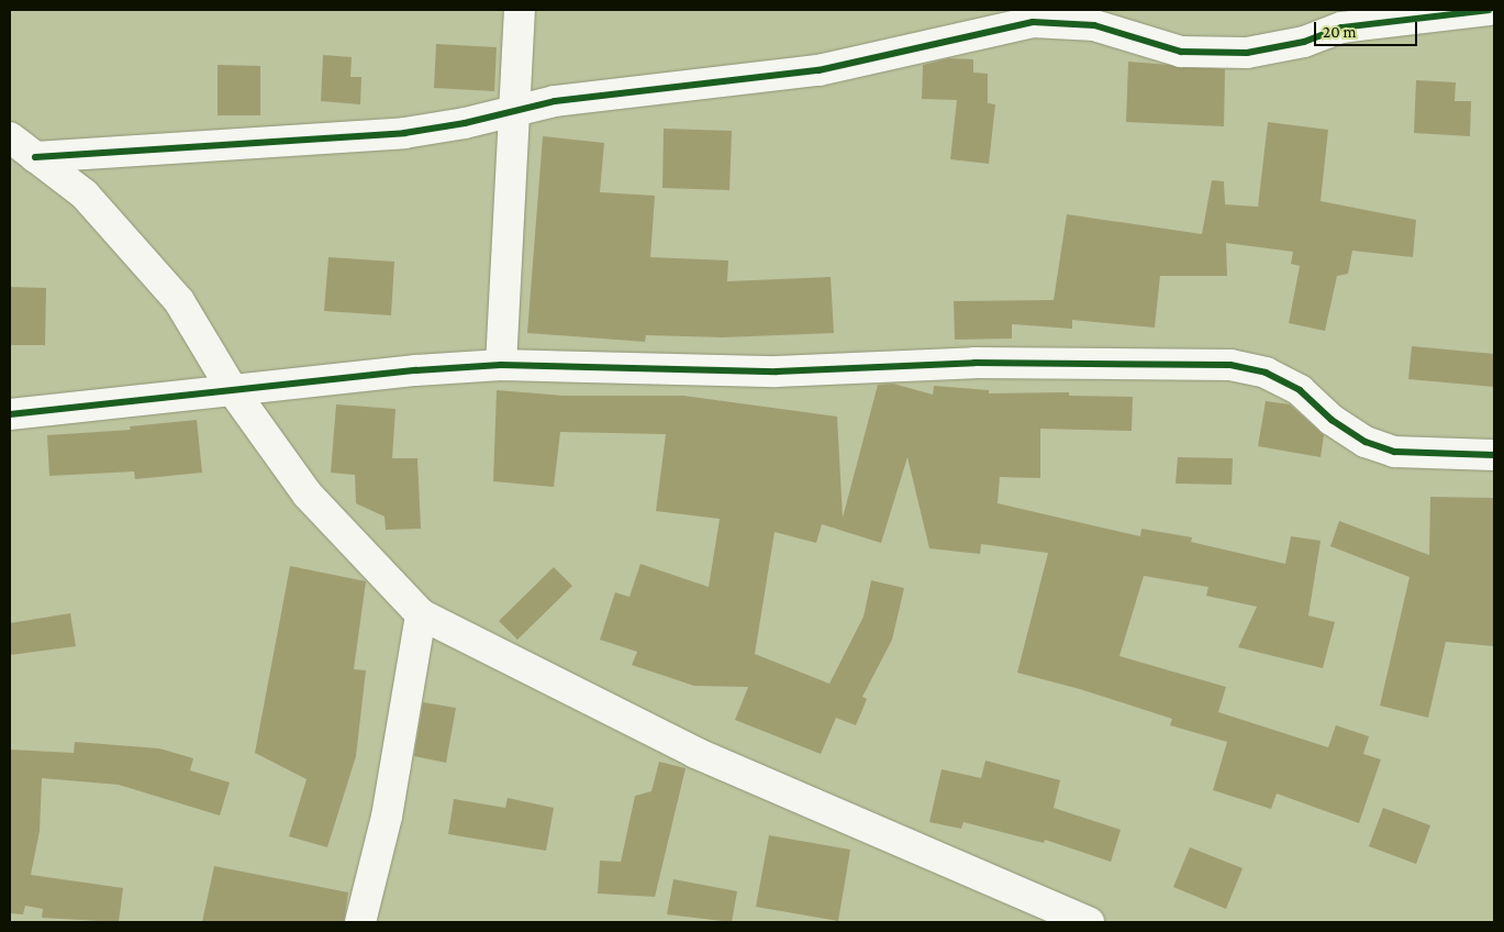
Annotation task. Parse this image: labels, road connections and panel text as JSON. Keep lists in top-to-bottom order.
{
  "scale_bar": "20 m"
}
